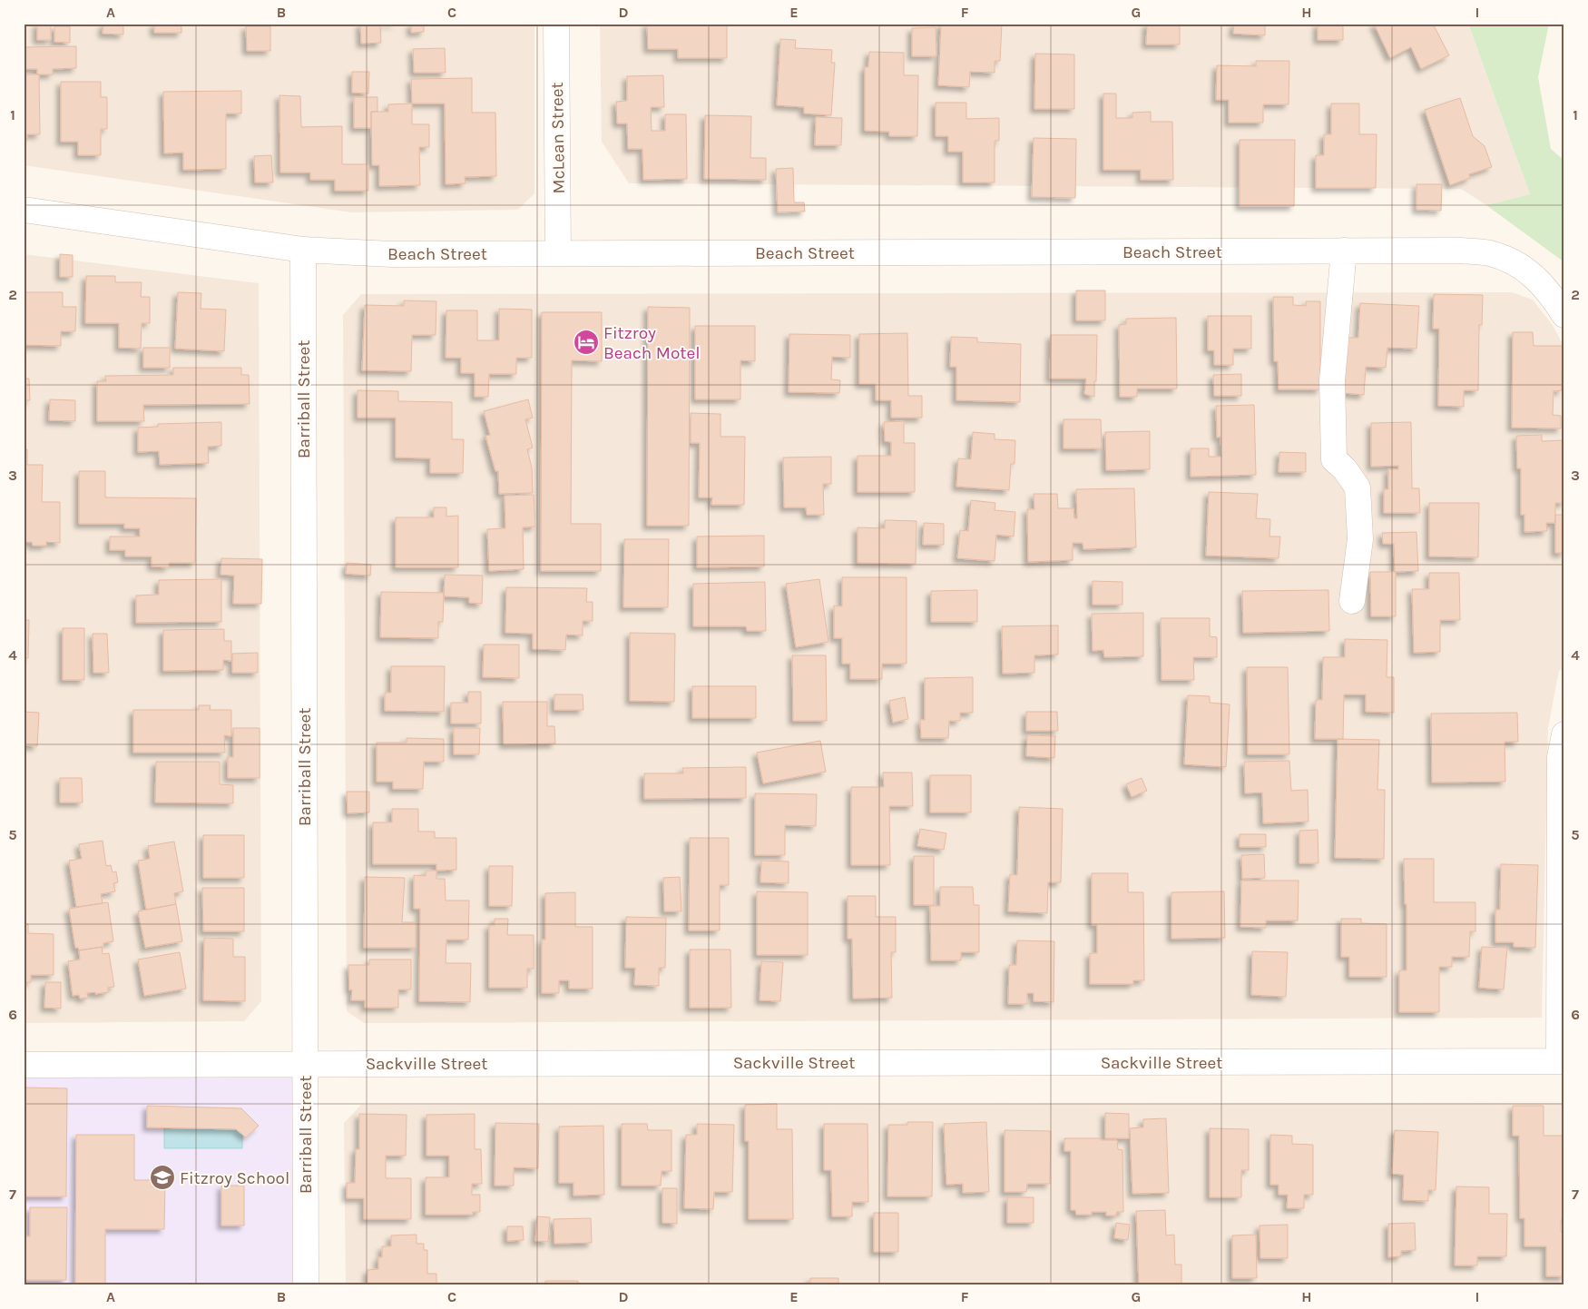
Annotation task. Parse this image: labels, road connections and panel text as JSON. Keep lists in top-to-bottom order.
{
  "streets": {
    "street": [
      "McLean Street",
      "Beach Street",
      "Barriball Street",
      "Sackville Street"
    ]
  },
  "crossings": [
    ["McLean Street", "Beach Street"],
    ["Beach Street", "Barriball Street"],
    ["Barriball Street", "Sackville Street"]
  ],
  "places": {
    "hotel": ["Fitzroy Beach Motel"],
    "school or university": ["Fitzroy School"]
  },
  "grid": {
    "columns": [
      "A",
      "B",
      "C",
      "D",
      "E",
      "F",
      "G",
      "H",
      "I"
    ],
    "rows": [
      "1",
      "2",
      "3",
      "4",
      "5",
      "6",
      "7"
    ]
  }
}
